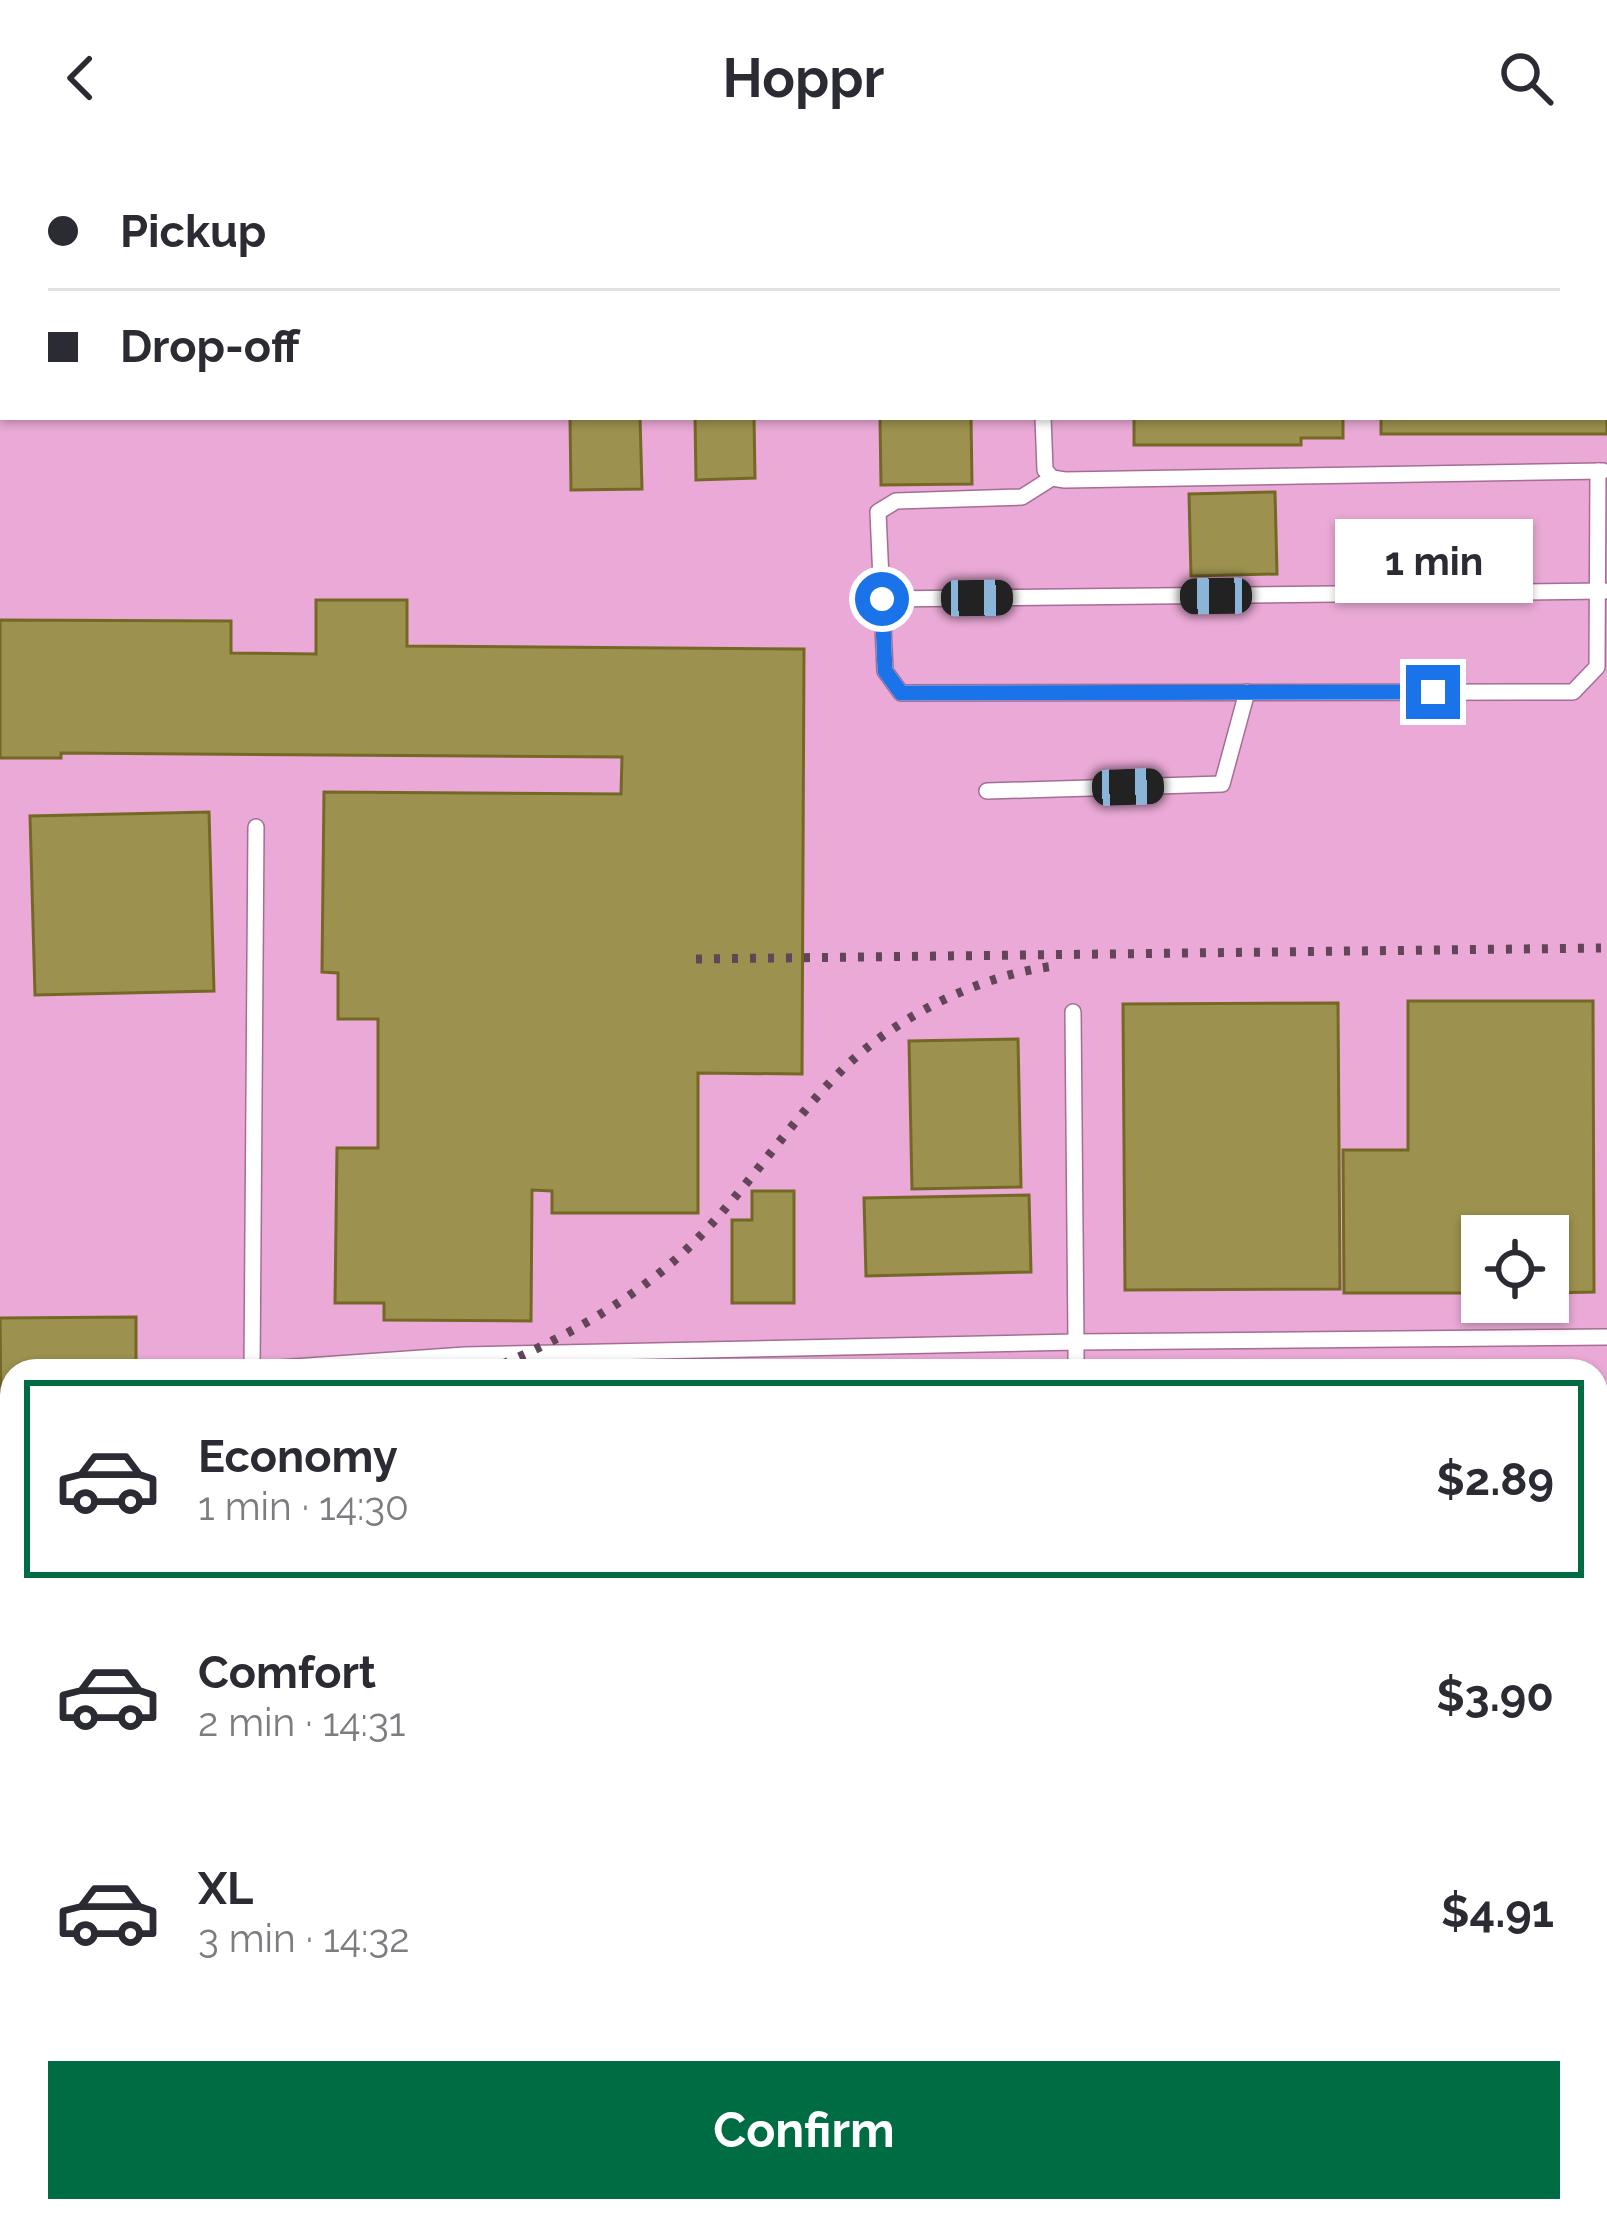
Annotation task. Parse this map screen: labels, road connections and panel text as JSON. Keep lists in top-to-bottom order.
{
  "page": {
    "header": "Hoppr",
    "banner": ["Pickup", "Drop-off"],
    "bubble": "1 min",
    "list": [
      {
        "name": "Economy",
        "note": "1 min · 14:30",
        "value": "$2.89"
      },
      {
        "name": "Comfort",
        "note": "2 min · 14:31",
        "value": "$3.90"
      },
      {
        "name": "XL",
        "note": "3 min · 14:32",
        "value": "$4.91"
      }
    ],
    "buttons": "Confirm"
  }
}
